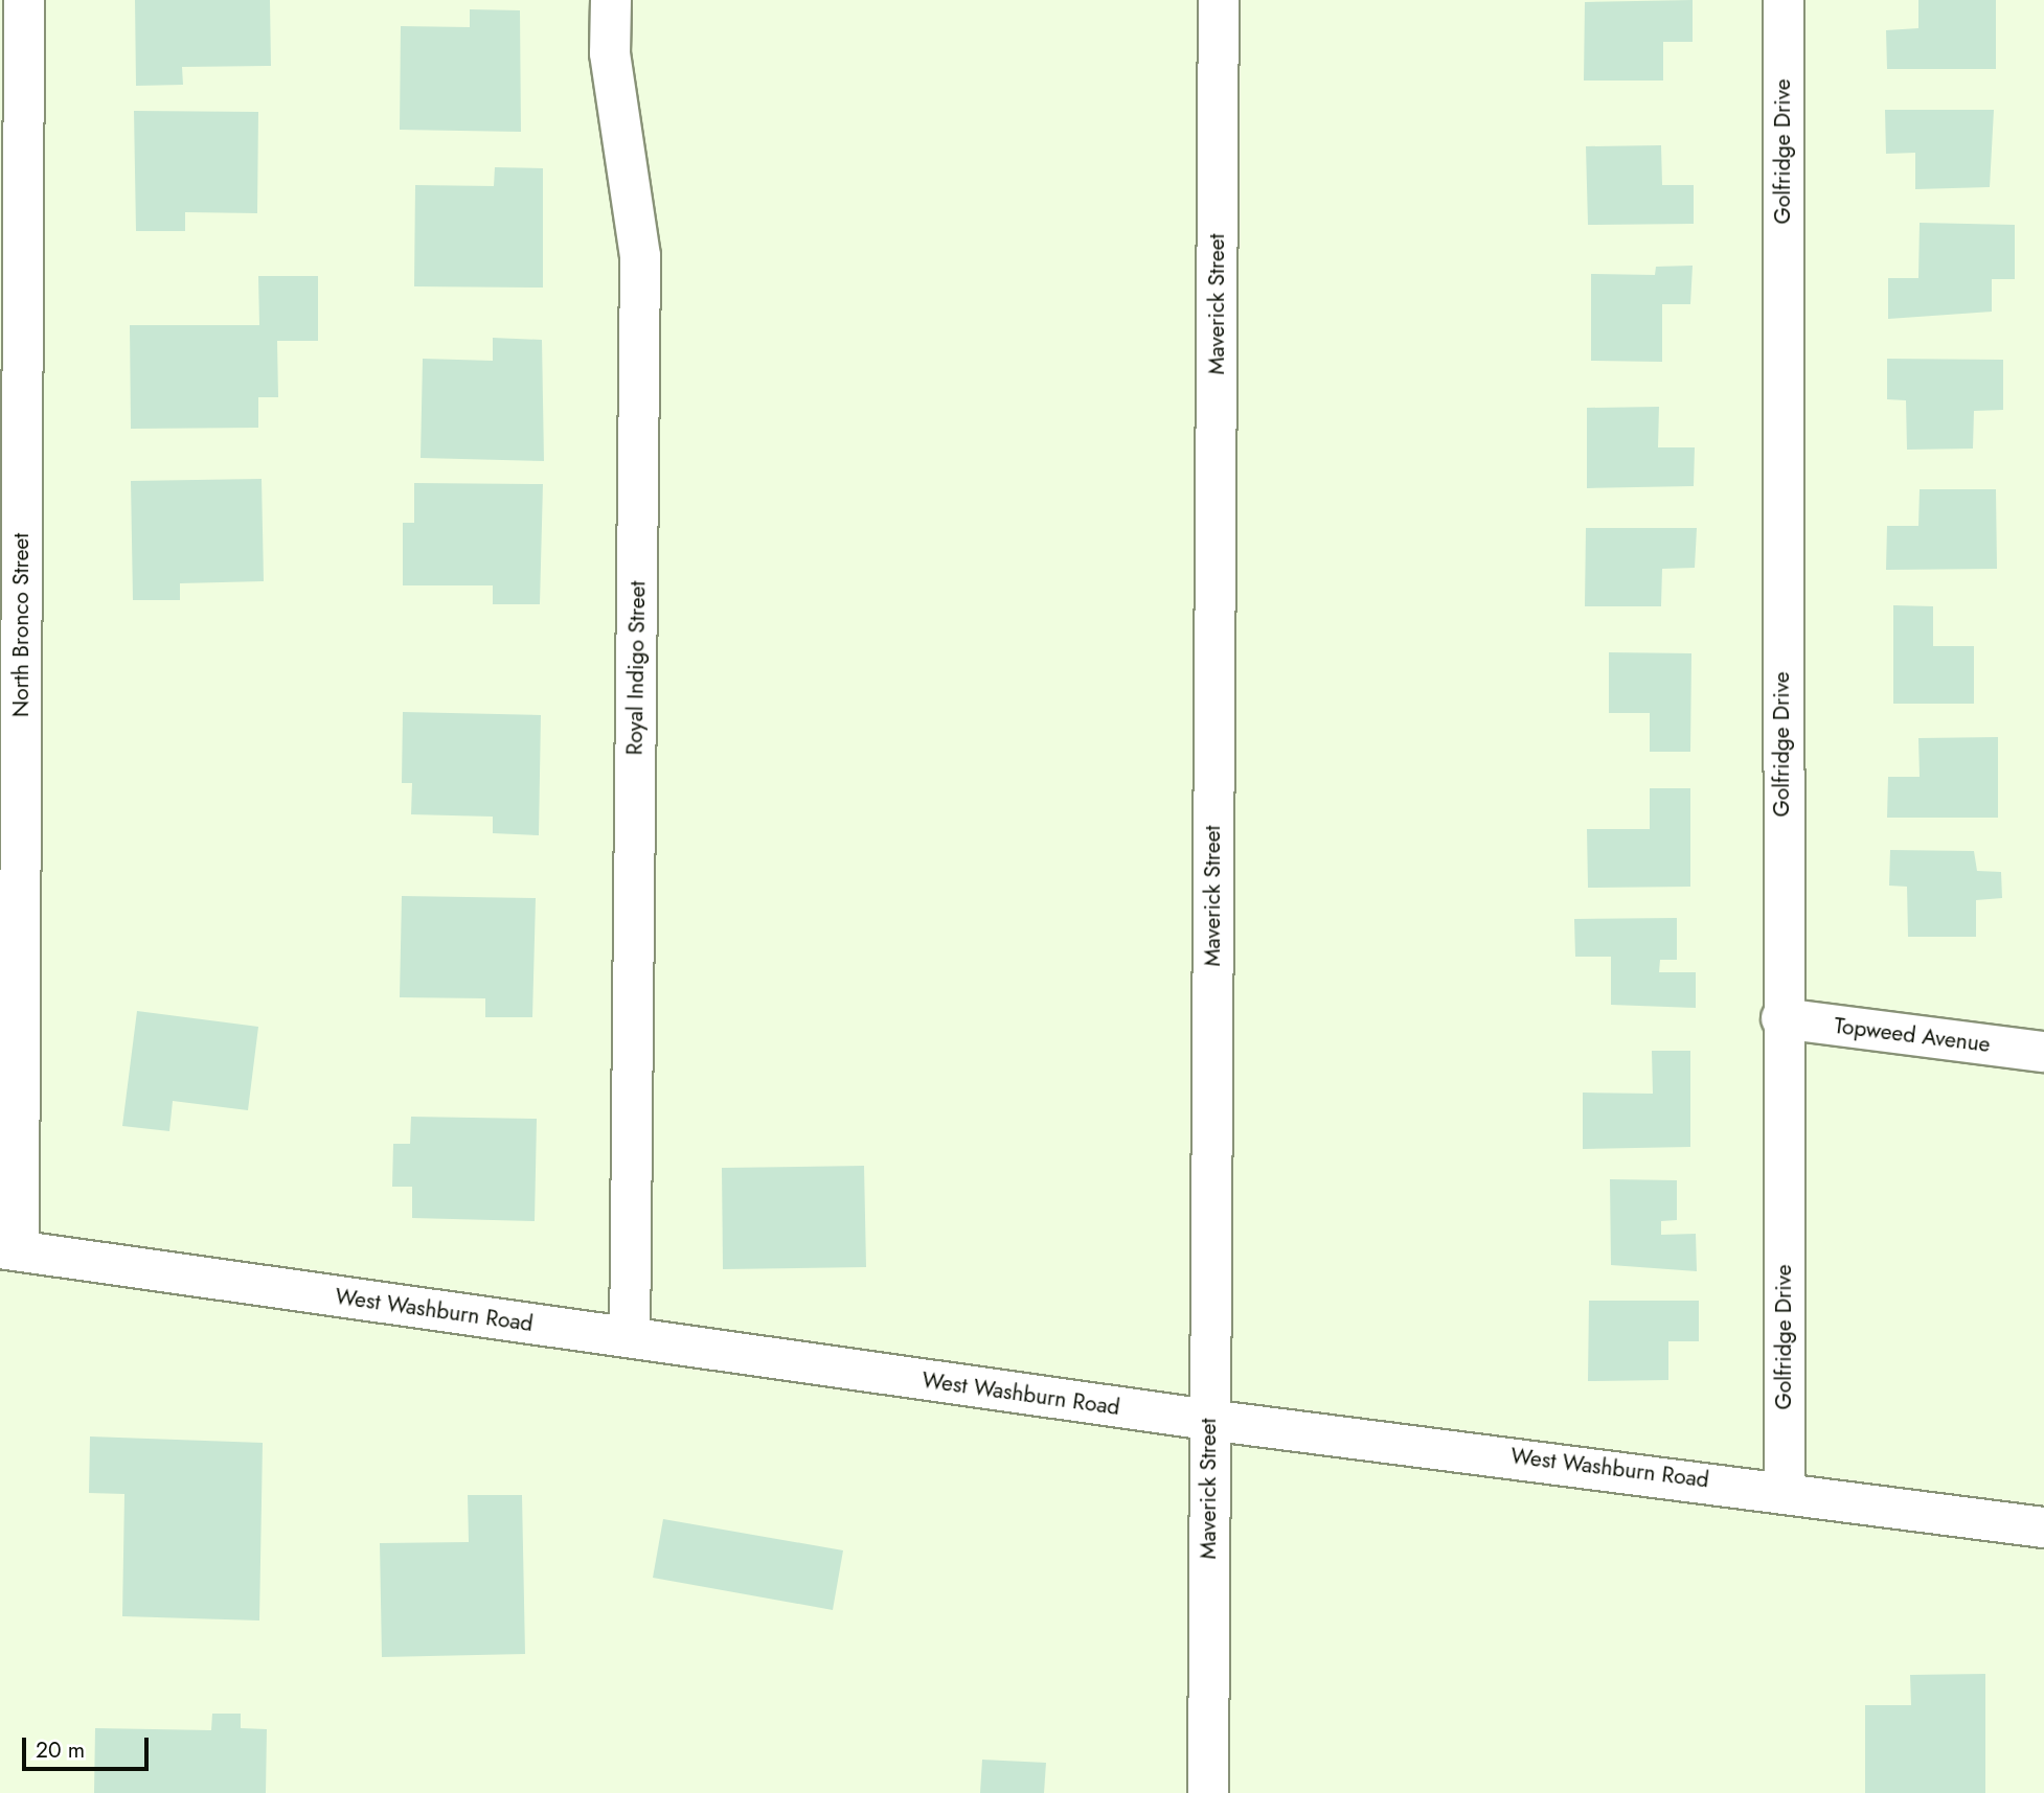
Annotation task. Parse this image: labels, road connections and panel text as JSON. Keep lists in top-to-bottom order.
{
  "streets": {
    "street": [
      "Golfridge Drive",
      "Maverick Street",
      "North Bronco Street",
      "Royal Indigo Street",
      "Topweed Avenue",
      "West Washburn Road"
    ]
  },
  "crossings": [
    ["Golfridge Drive", "Topweed Avenue"],
    ["Golfridge Drive", "West Washburn Road"],
    ["Maverick Street", "West Washburn Road"],
    ["North Bronco Street", "West Washburn Road"],
    ["Royal Indigo Street", "West Washburn Road"]
  ],
  "scale_bar": "20 m"
}
